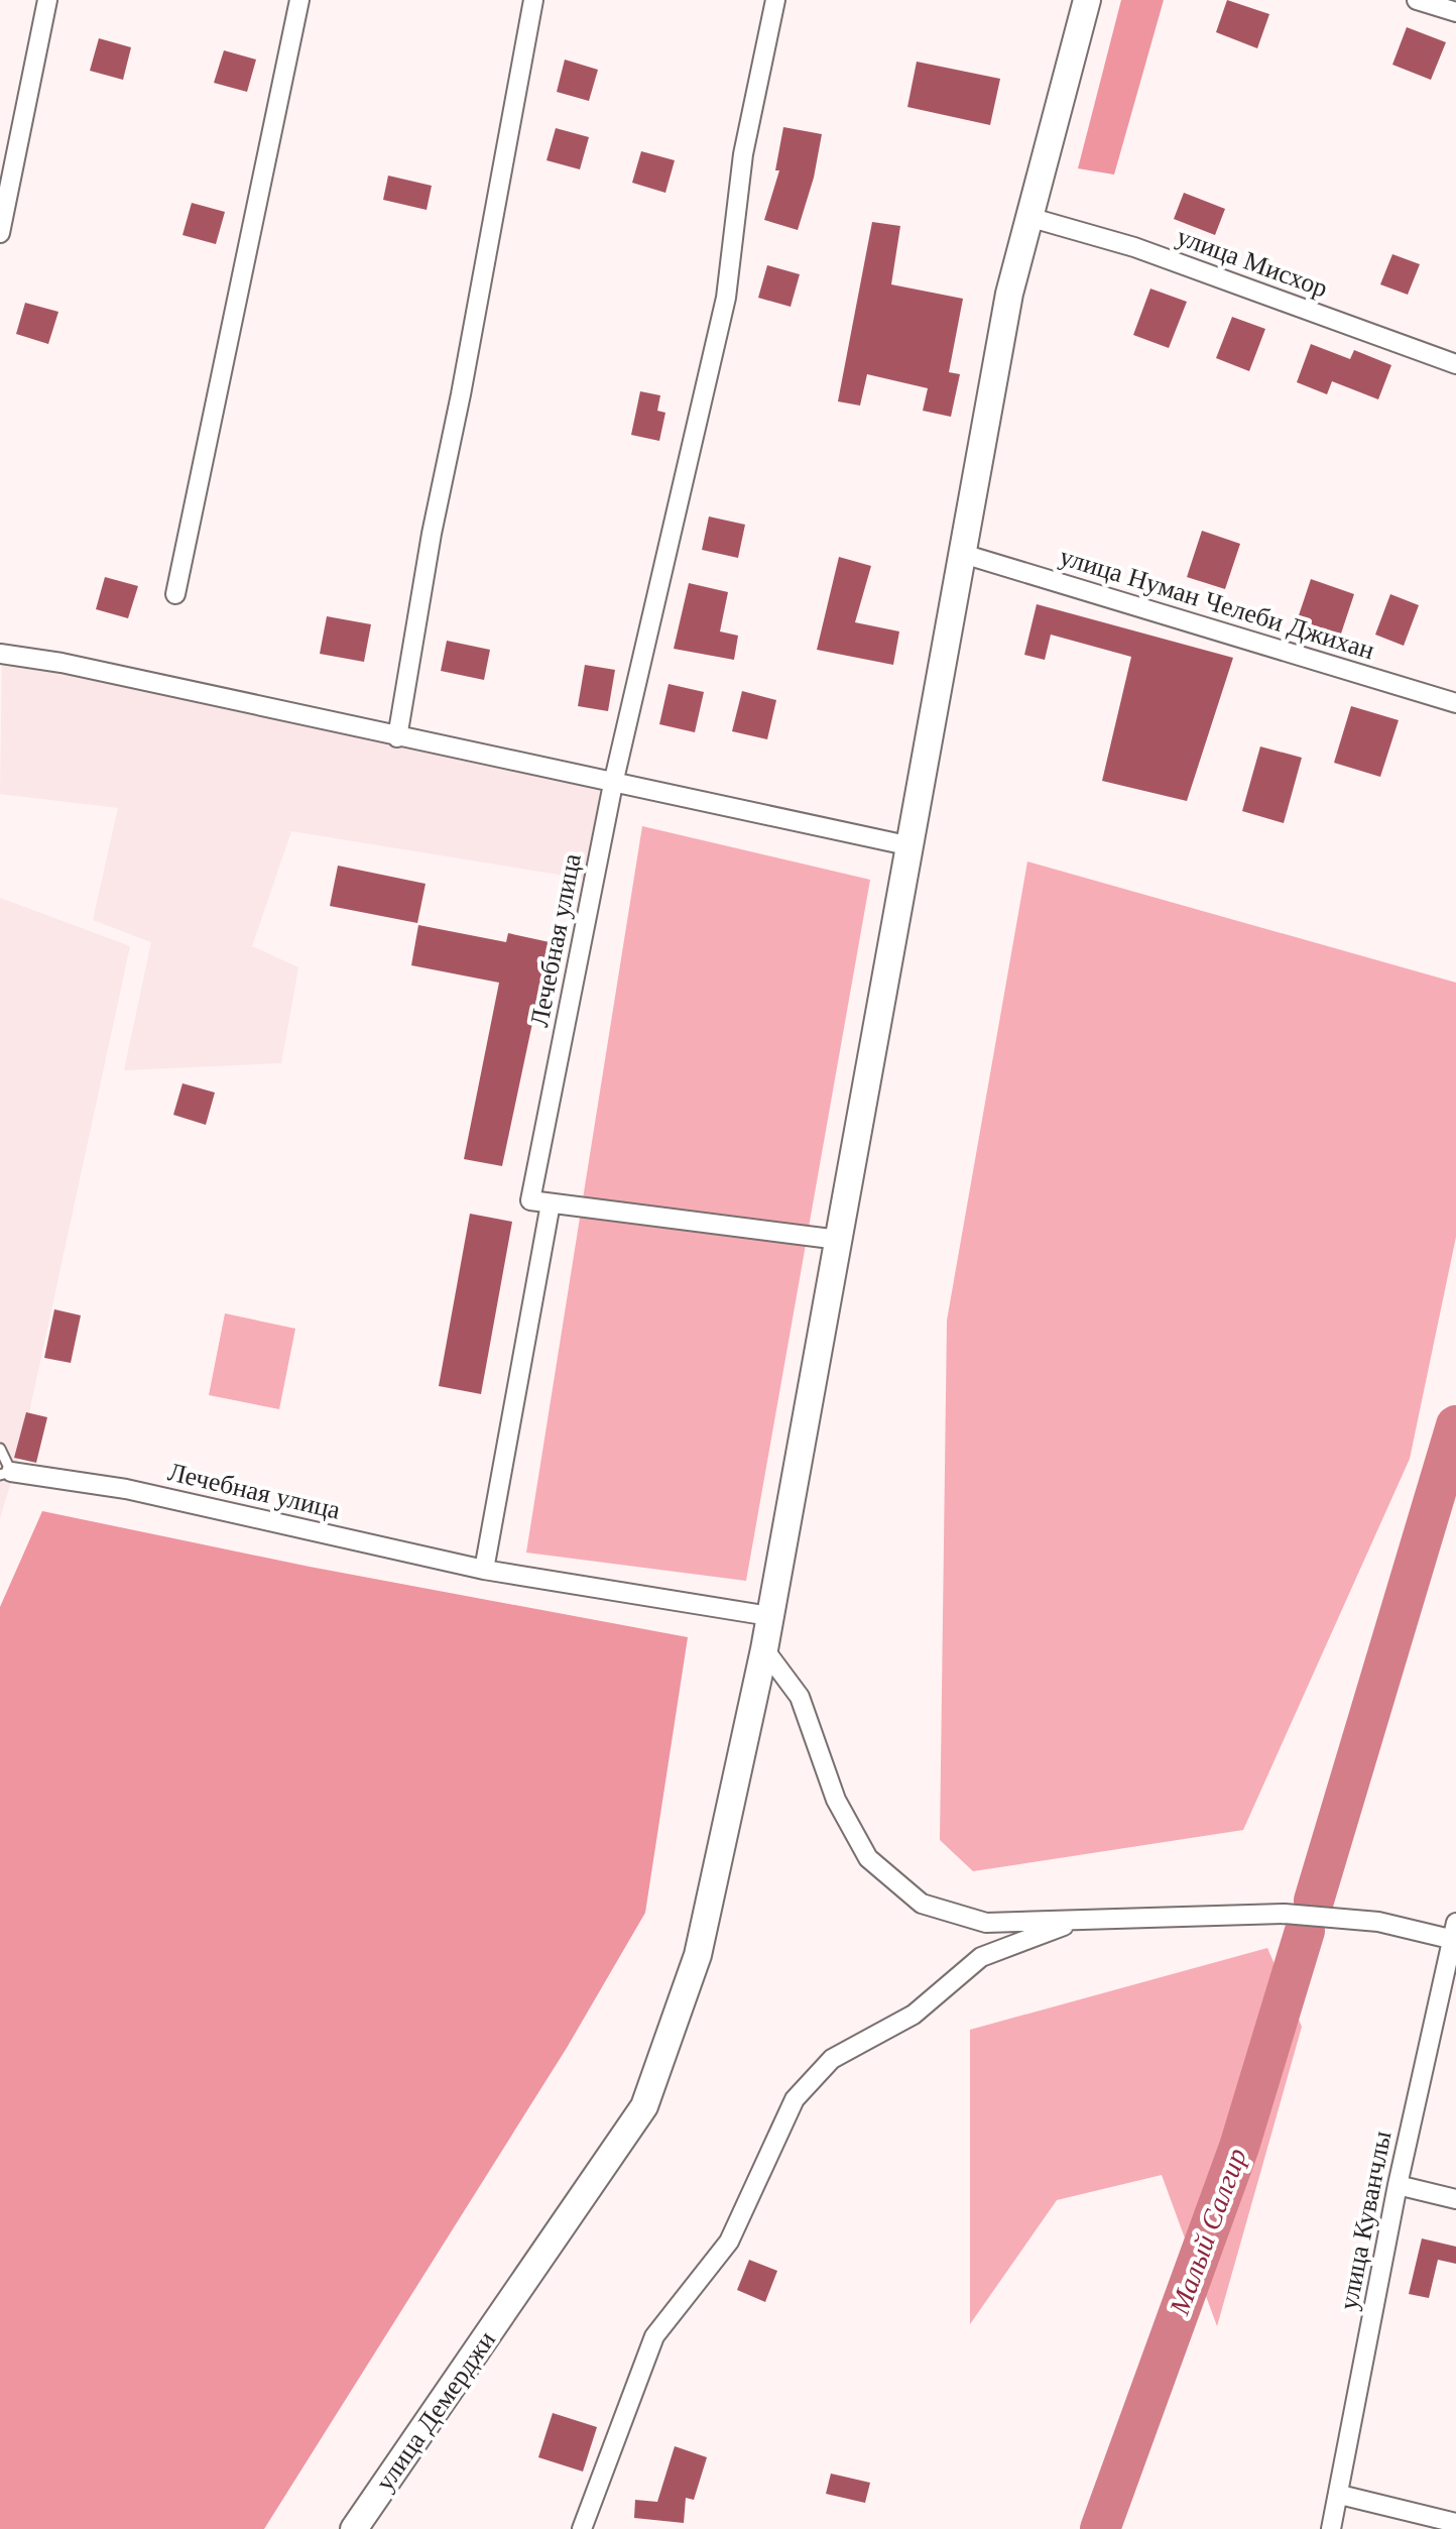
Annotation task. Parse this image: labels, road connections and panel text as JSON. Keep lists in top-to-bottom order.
{
  "streets": {
    "main road": ["улица Демерджи"],
    "street": [
      "улица Мисхор",
      "улица Нуман Челеби Джихан",
      "Лечебная улица",
      "улица Куванчлы"
    ]
  },
  "crossings": [
    ["улица Мисхор", "улица Демерджи"],
    ["улица Нуман Челеби Джихан", "улица Демерджи"],
    ["Лечебная улица", "улица Демерджи"]
  ],
  "water": ["Малый Салгир"]
}
